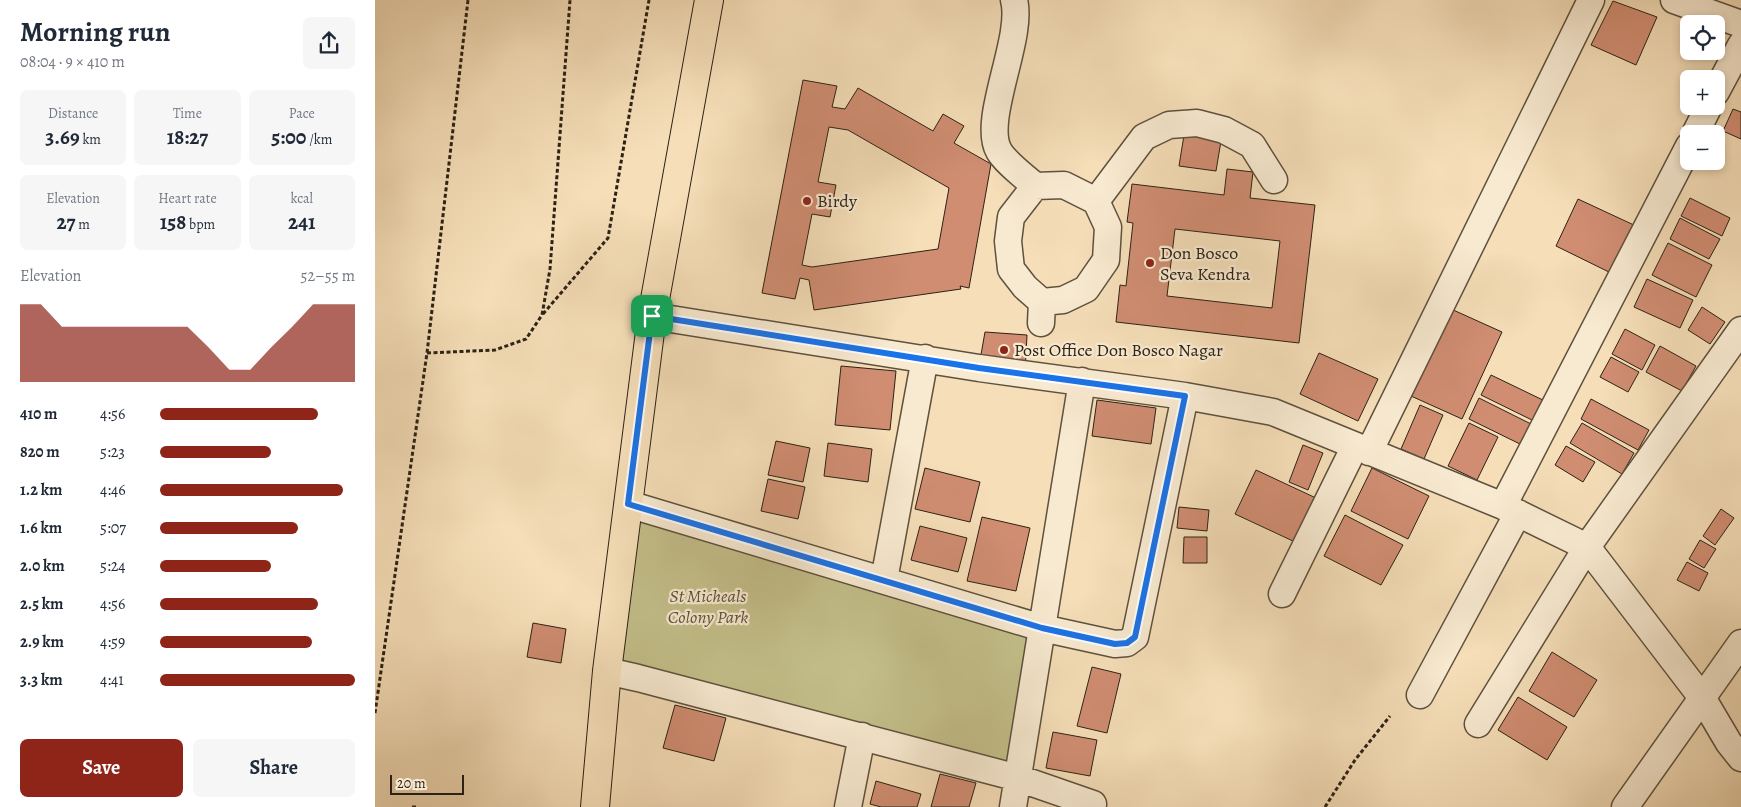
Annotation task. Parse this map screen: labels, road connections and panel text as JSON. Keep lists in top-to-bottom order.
{
  "parks": ["St Micheals Colony Park"],
  "places": ["Birdy", "Don Bosco Seva Kendra", "Post Office Don Bosco Nagar"],
  "scale_bar": "20 m",
  "page": {
    "heading": ["Morning run", "08:04 · 9 × 410 m"],
    "map_buttons": ["+", "−"],
    "stats": [
      ["Distance", "3.69 km"],
      ["Time", "18:27"],
      ["Pace", "5:00 /km"],
      ["Elevation", "27 m"],
      ["Heart rate", "158 bpm"],
      ["kcal", "241"]
    ],
    "chart": ["Elevation", "52–55 m"],
    "list": [
      {
        "name": "410 m",
        "note": "4:56"
      },
      {
        "name": "820 m",
        "note": "5:23"
      },
      {
        "name": "1.2 km",
        "note": "4:46"
      },
      {
        "name": "1.6 km",
        "note": "5:07"
      },
      {
        "name": "2.0 km",
        "note": "5:24"
      },
      {
        "name": "2.5 km",
        "note": "4:56"
      },
      {
        "name": "2.9 km",
        "note": "4:59"
      },
      {
        "name": "3.3 km",
        "note": "4:41"
      }
    ],
    "buttons": ["Save", "Share"],
    "scale": "20 m"
  }
}
